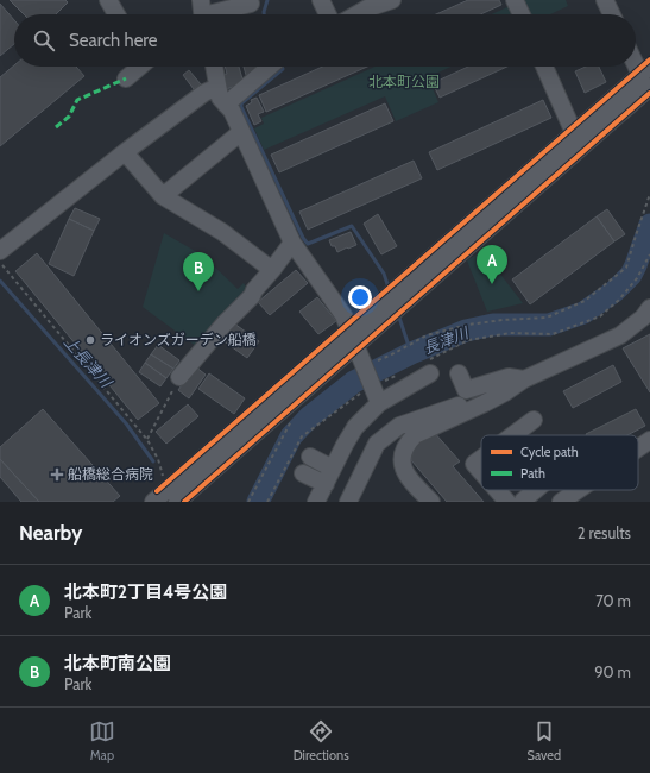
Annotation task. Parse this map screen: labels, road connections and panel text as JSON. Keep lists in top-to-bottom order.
{
  "water": ["長津川", "上長津川"],
  "parks": ["北本町公園"],
  "places": {
    "other": ["ライオンズガーデン船橋"],
    "health": ["船橋総合病院"]
  },
  "legend": ["Cycle path", "Path"],
  "page": {
    "search": "Search here",
    "pins": ["A", "B"],
    "heading": ["Nearby", "2 results"],
    "list": [
      {
        "mark": "A",
        "name": "北本町2丁目4号公園",
        "note": "Park",
        "value": "70 m"
      },
      {
        "mark": "B",
        "name": "北本町南公園",
        "note": "Park",
        "value": "90 m"
      }
    ],
    "nav": ["Map", "Directions", "Saved"]
  }
}
